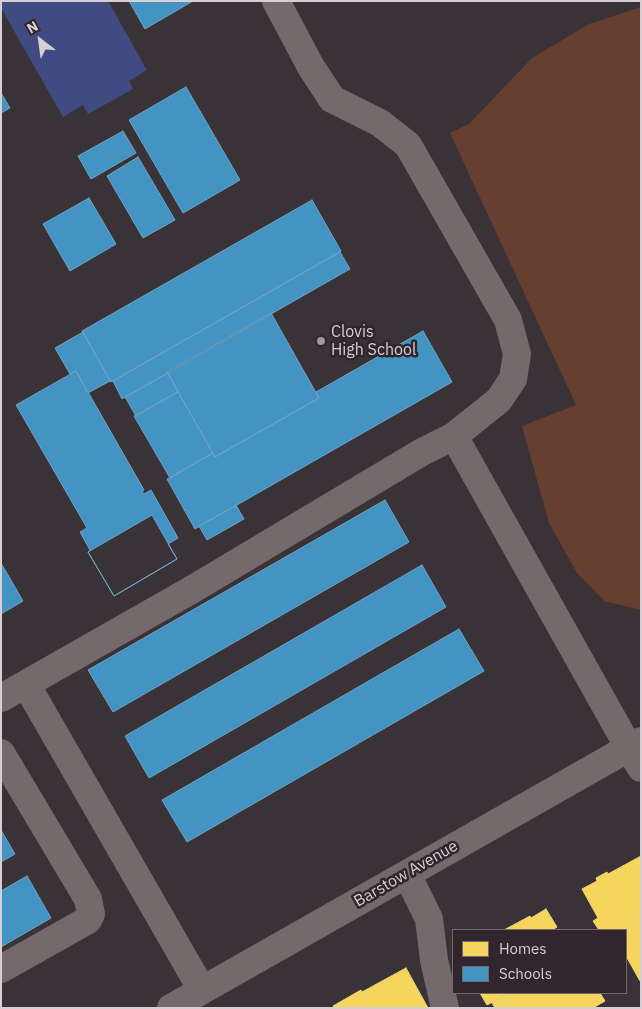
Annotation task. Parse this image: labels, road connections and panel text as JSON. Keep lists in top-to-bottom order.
{
  "streets": {
    "street": ["Barstow Avenue"]
  },
  "places": ["Clovis High School"],
  "legend": ["Homes", "Schools"],
  "north": "top left"
}
